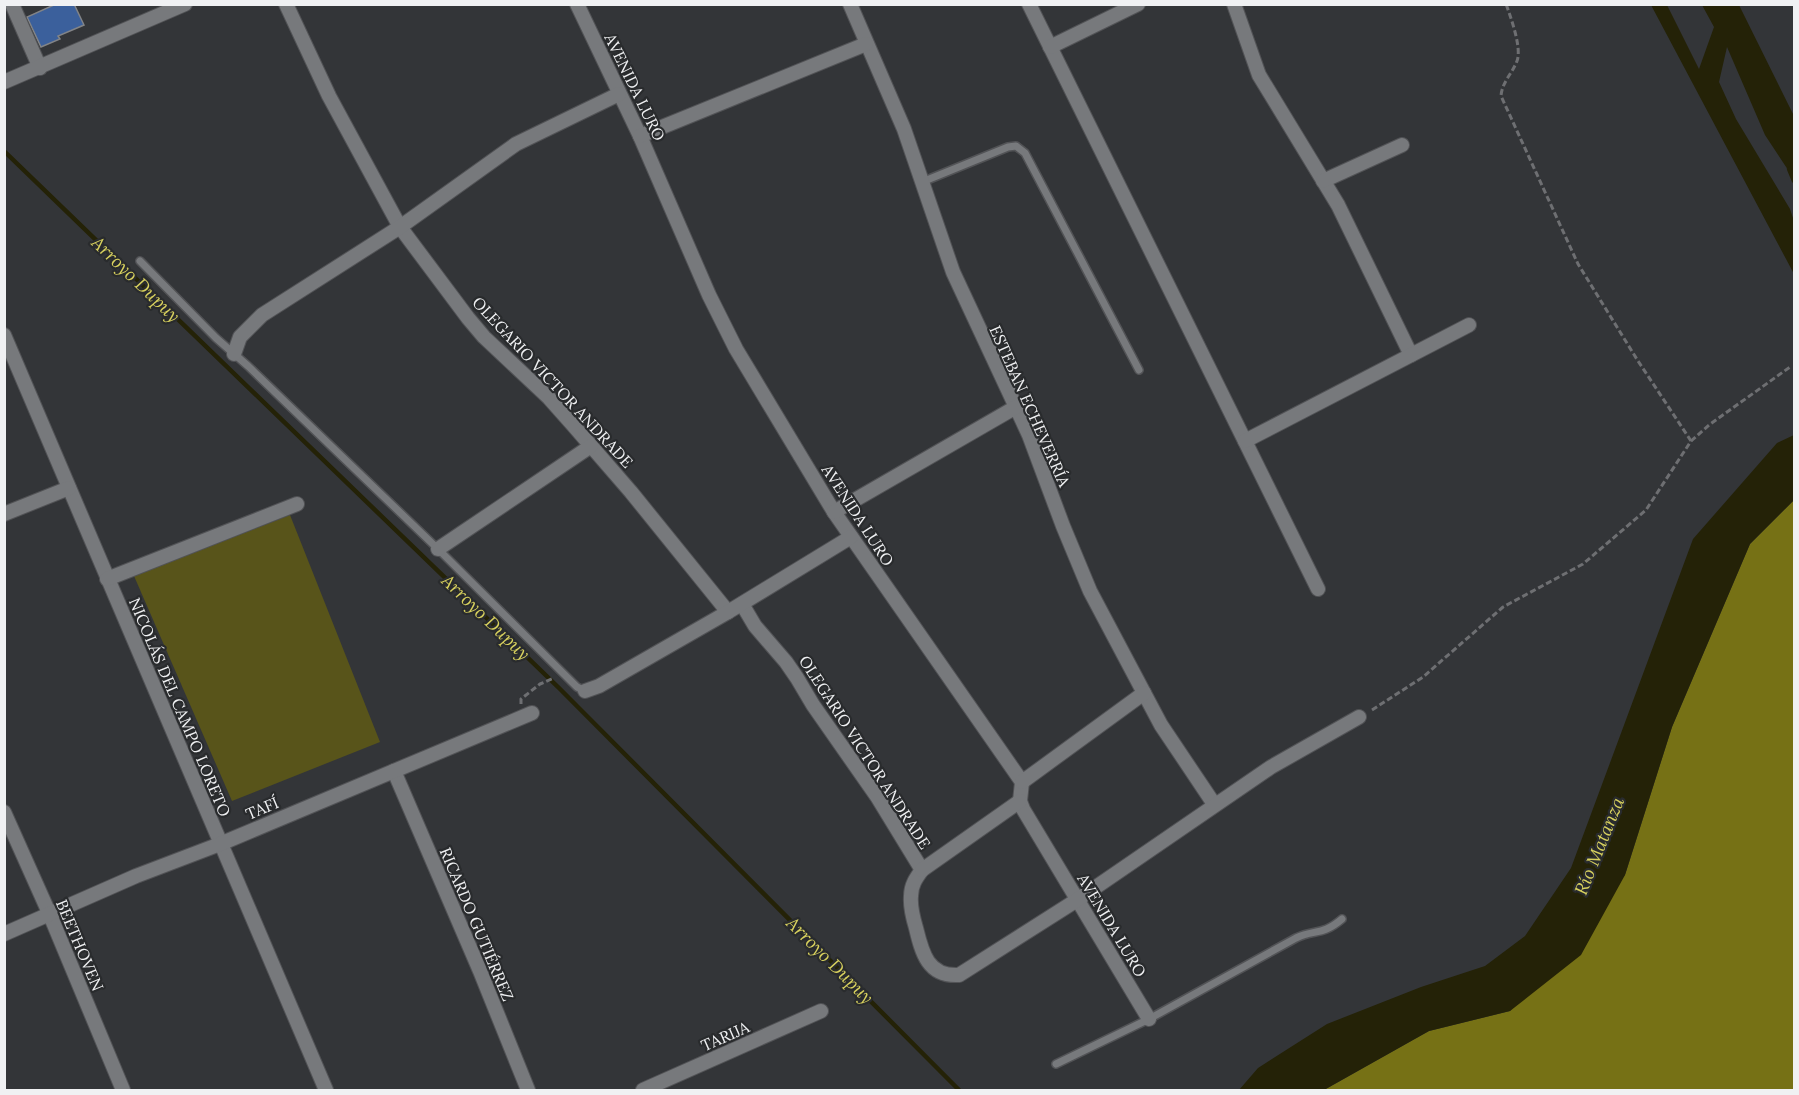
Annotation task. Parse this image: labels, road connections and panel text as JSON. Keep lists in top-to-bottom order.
{
  "streets": {
    "street": [
      "AVENIDA LURO",
      "OLEGARIO VICTOR ANDRADE",
      "ESTEBAN ECHEVERRÍA",
      "NICOLÁS DEL CAMPO LORETO",
      "TAFÍ",
      "RICARDO GUTIÉRREZ",
      "BEETHOVEN",
      "TARIJA"
    ]
  },
  "crossings": [
    ["AVENIDA LURO", "OLEGARIO VICTOR ANDRADE"],
    ["NICOLÁS DEL CAMPO LORETO", "TAFÍ"],
    ["TAFÍ", "RICARDO GUTIÉRREZ"],
    ["TAFÍ", "BEETHOVEN"]
  ],
  "water": ["Arroyo Dupuy", "Río Matanza"]
}
